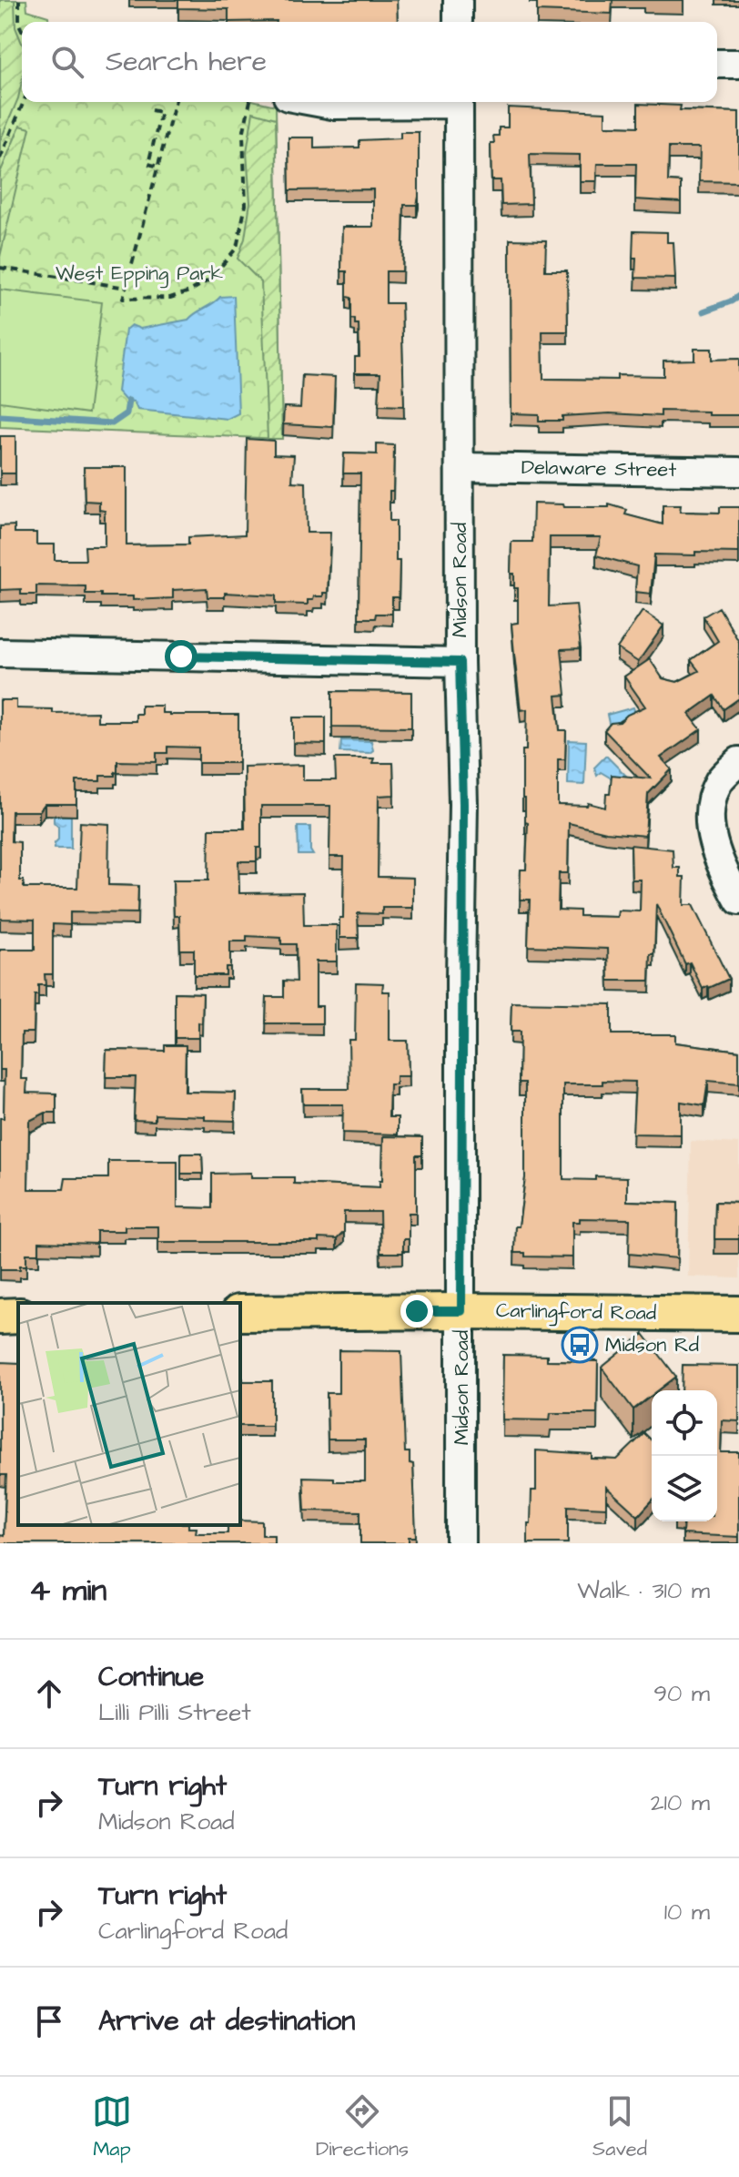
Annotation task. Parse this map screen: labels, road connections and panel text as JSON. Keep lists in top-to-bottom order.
{
  "streets": {
    "main road": ["Carlingford Road"],
    "street": ["Delaware Street", "Midson Road"]
  },
  "crossings": [
    ["Delaware Street", "Midson Road"],
    ["Midson Road", "Carlingford Road"]
  ],
  "parks": ["West Epping Park"],
  "places": {
    "bus stop": ["Midson Rd"]
  },
  "page": {
    "search": "Search here",
    "heading": ["4 min", "Walk · 310 m"],
    "list": [
      ["Continue", "Lilli Pilli Street", "90 m"],
      ["Turn right", "Midson Road", "210 m"],
      ["Turn right", "Carlingford Road", "10 m"],
      "Arrive at destination"
    ],
    "nav": ["Map", "Directions", "Saved"]
  }
}
